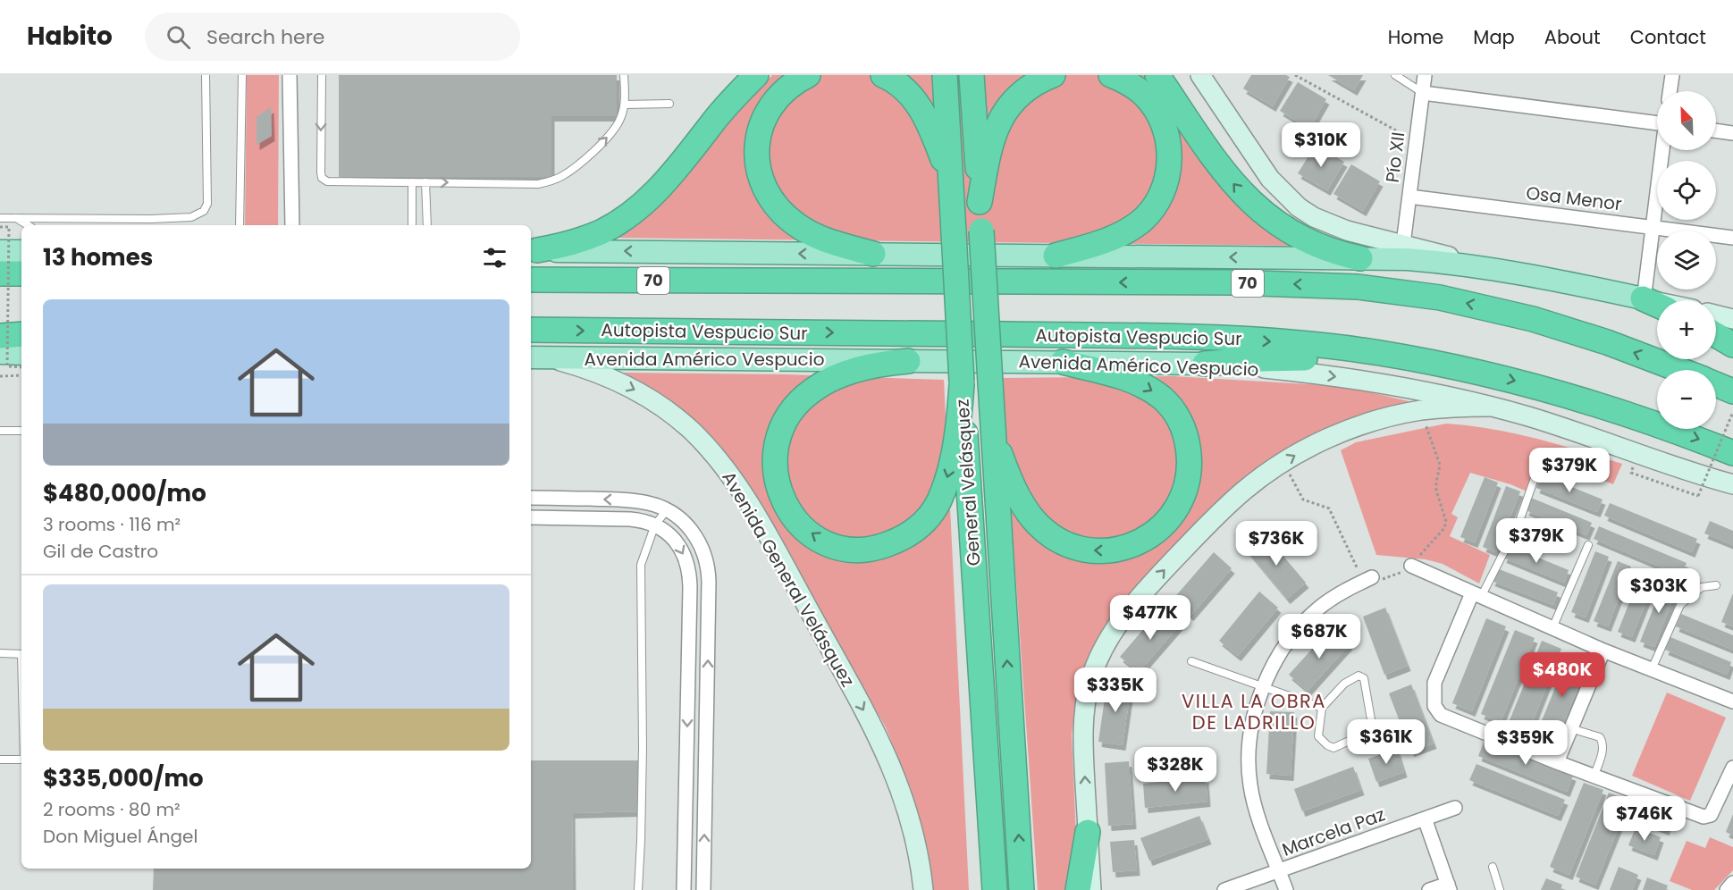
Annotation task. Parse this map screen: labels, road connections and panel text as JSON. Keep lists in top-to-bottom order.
{
  "streets": {
    "highway": ["70", "Autopista Vespucio Sur", "General Velásquez"],
    "main road": ["Avenida Américo Vespucio", "Avenida General Velásquez"],
    "street": ["Pío XII", "Osa Menor", "Marcela Paz"]
  },
  "crossings": [
    ["Pío XII", "Osa Menor"],
    ["Avenida Américo Vespucio", "Avenida General Velásquez"]
  ],
  "one_way": ["Avenida General Velásquez"],
  "districts": ["VILLA LA OBRA DE LADRILLO"],
  "north": "top left",
  "page": {
    "header": "Habito",
    "search": "Search here",
    "nav": [
      "Home",
      "Map",
      "About",
      "Contact"
    ],
    "map_buttons": ["+", "−"],
    "price": [
      "$310K",
      "$379K",
      "$379K",
      "$736K",
      "$303K",
      "$477K",
      "$687K",
      "$480K",
      "$335K",
      "$361K",
      "$359K",
      "$328K",
      "$746K"
    ],
    "heading": "13 homes",
    "list": [
      {
        "name": "$480,000/mo",
        "note": "3 rooms · 116 m² · Gil de Castro"
      },
      {
        "name": "$335,000/mo",
        "note": "2 rooms · 80 m² · Don Miguel Ángel"
      }
    ]
  }
}
